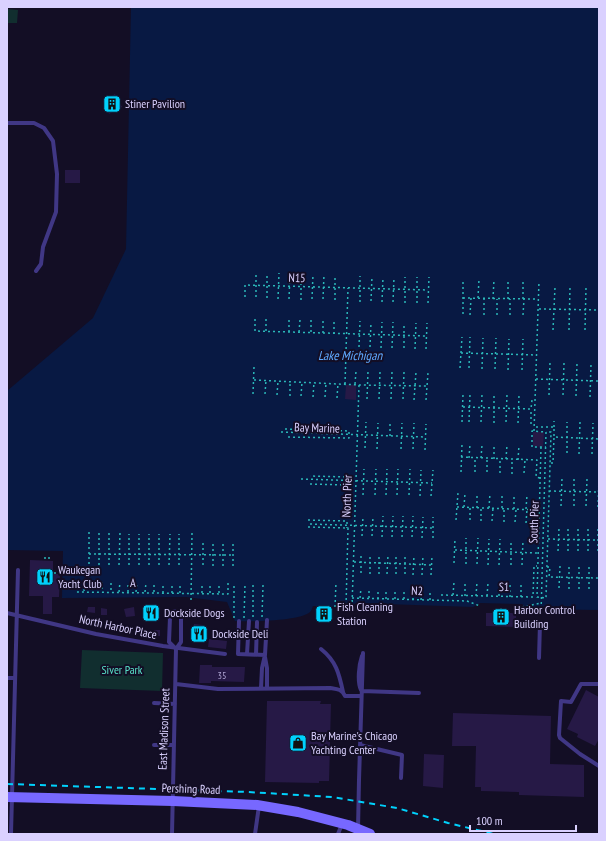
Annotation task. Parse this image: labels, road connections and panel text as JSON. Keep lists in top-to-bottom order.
{
  "streets": {
    "street": ["Pershing Road"],
    "lane": ["North Harbor Place", "East Madison Street"],
    "path": [
      "N15",
      "Bay Marine",
      "North Pier",
      "South Pier",
      "A",
      "S1",
      "N2"
    ]
  },
  "crossings": [
    ["North Pier", "N2"],
    ["North Harbor Place", "East Madison Street"],
    ["East Madison Street", "Pershing Road"]
  ],
  "water": ["Lake Michigan"],
  "parks": ["Siver Park"],
  "places": {
    "building": ["Stiner Pavilion", "Fish Cleaning Station", "Harbor Control Building"],
    "restaurant": ["Waukegan Yacht Club", "Dockside Dogs", "Dockside Deli"],
    "shop": ["Bay Marine's Chicago Yachting Center"]
  },
  "house_numbers": ["35"],
  "scale_bar": "100 m"
}
